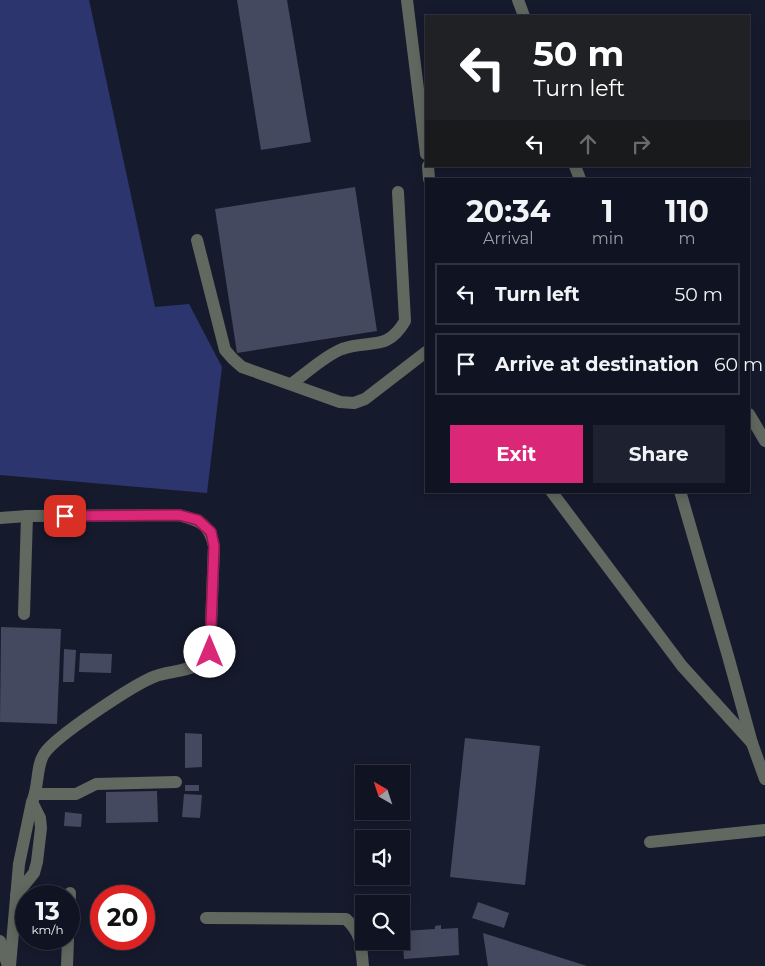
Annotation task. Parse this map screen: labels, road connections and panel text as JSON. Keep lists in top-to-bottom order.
{
  "north": "top left",
  "page": {
    "turn": ["50 m", "Turn left"],
    "eta": [
      "20:34",
      "Arrival",
      "1",
      "min",
      "110",
      "m"
    ],
    "list": [
      {
        "name": "Turn left",
        "value": "50 m"
      },
      {
        "name": "Arrive at destination",
        "value": "60 m"
      }
    ],
    "buttons": ["Exit", "Share"],
    "speed": "13 km/h",
    "limit": "20"
  }
}
